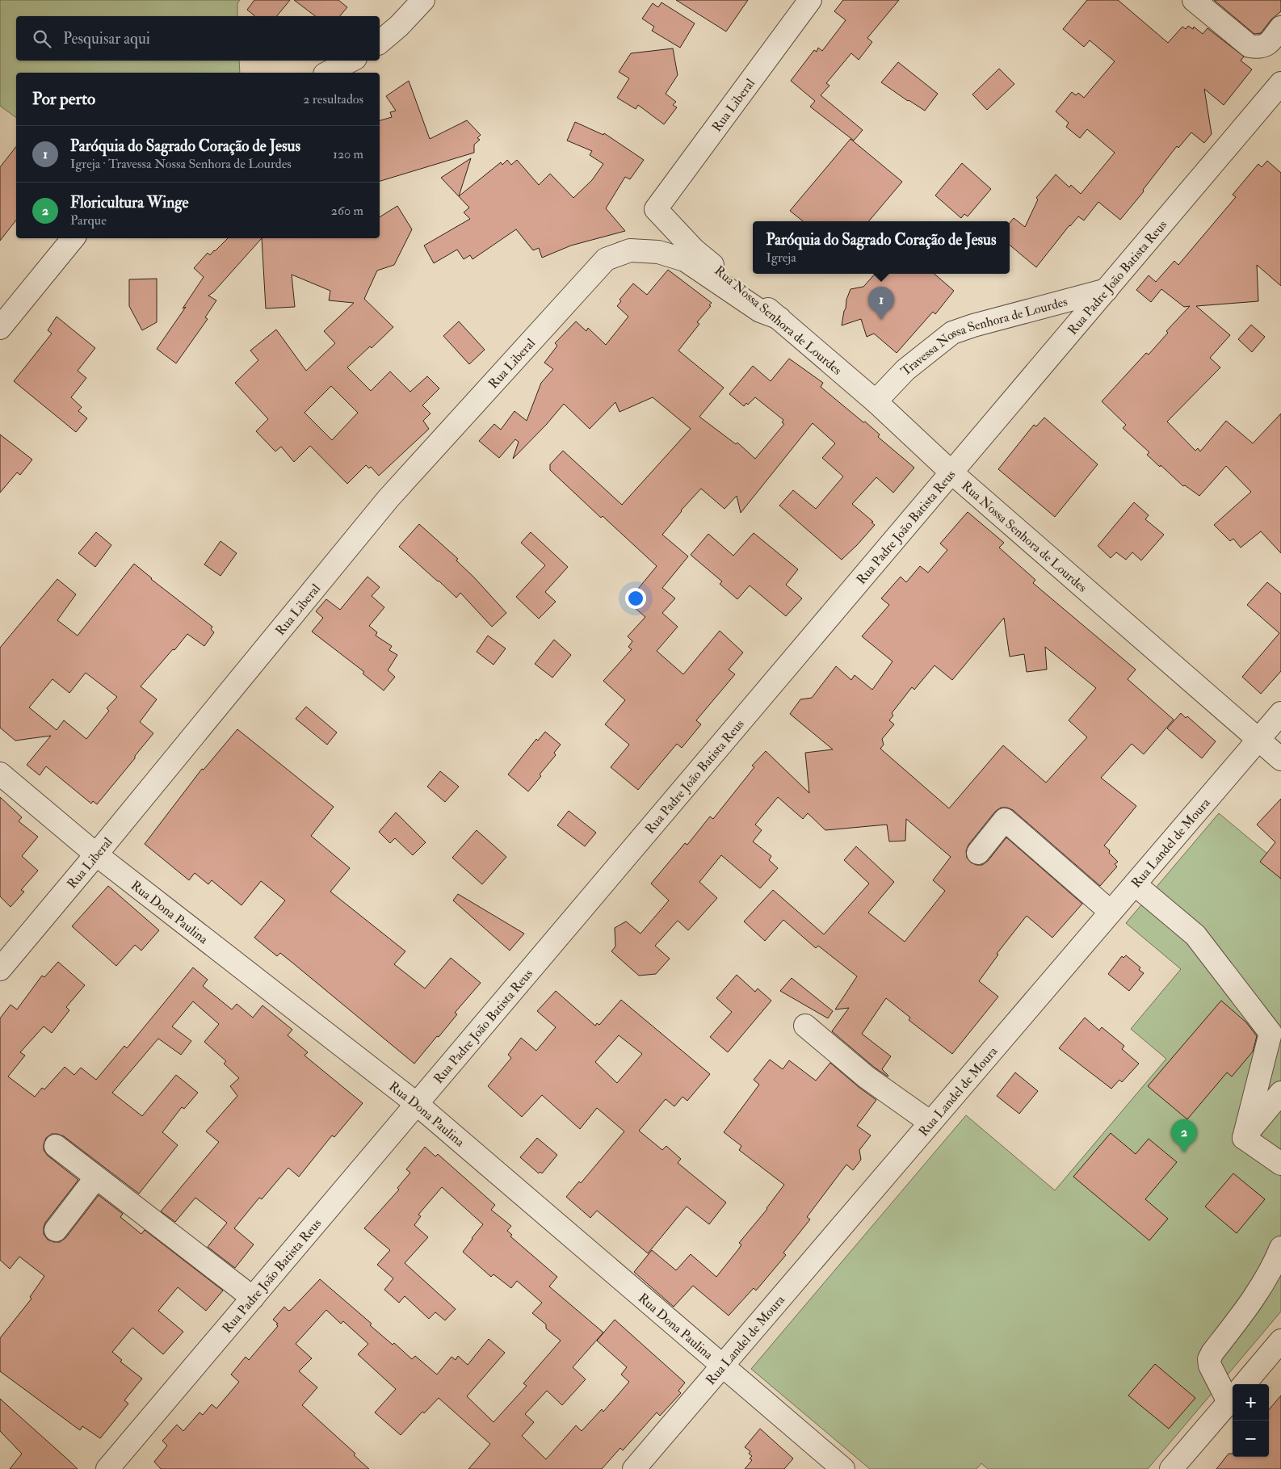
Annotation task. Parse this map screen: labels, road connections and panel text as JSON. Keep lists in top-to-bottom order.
{
  "streets": {
    "street": [
      "Rua Liberal",
      "Rua Padre João Batista Reus",
      "Rua Nossa Senhora de Lourdes",
      "Travessa Nossa Senhora de Lourdes",
      "Rua Landel de Moura",
      "Rua Dona Paulina"
    ]
  },
  "crossings": [
    ["Rua Liberal", "Rua Nossa Senhora de Lourdes"],
    ["Rua Liberal", "Rua Dona Paulina"],
    ["Rua Padre João Batista Reus", "Rua Nossa Senhora de Lourdes"],
    ["Rua Padre João Batista Reus", "Travessa Nossa Senhora de Lourdes"],
    ["Rua Padre João Batista Reus", "Rua Dona Paulina"],
    ["Rua Nossa Senhora de Lourdes", "Travessa Nossa Senhora de Lourdes"],
    ["Rua Nossa Senhora de Lourdes", "Rua Landel de Moura"],
    ["Rua Landel de Moura", "Rua Dona Paulina"]
  ],
  "page": {
    "search": "Pesquisar aqui",
    "heading": ["Por perto", "2 resultados"],
    "list": [
      {
        "mark": "1",
        "name": "Paróquia do Sagrado Coração de Jesus",
        "note": "Igreja · Travessa Nossa Senhora de Lourdes",
        "value": "120 m"
      },
      {
        "mark": "2",
        "name": "Floricultura Winge",
        "note": "Parque",
        "value": "260 m"
      }
    ],
    "popup": ["Paróquia do Sagrado Coração de Jesus", "Igreja"],
    "pins": ["1", "2"],
    "map_buttons": ["+", "−"]
  }
}
